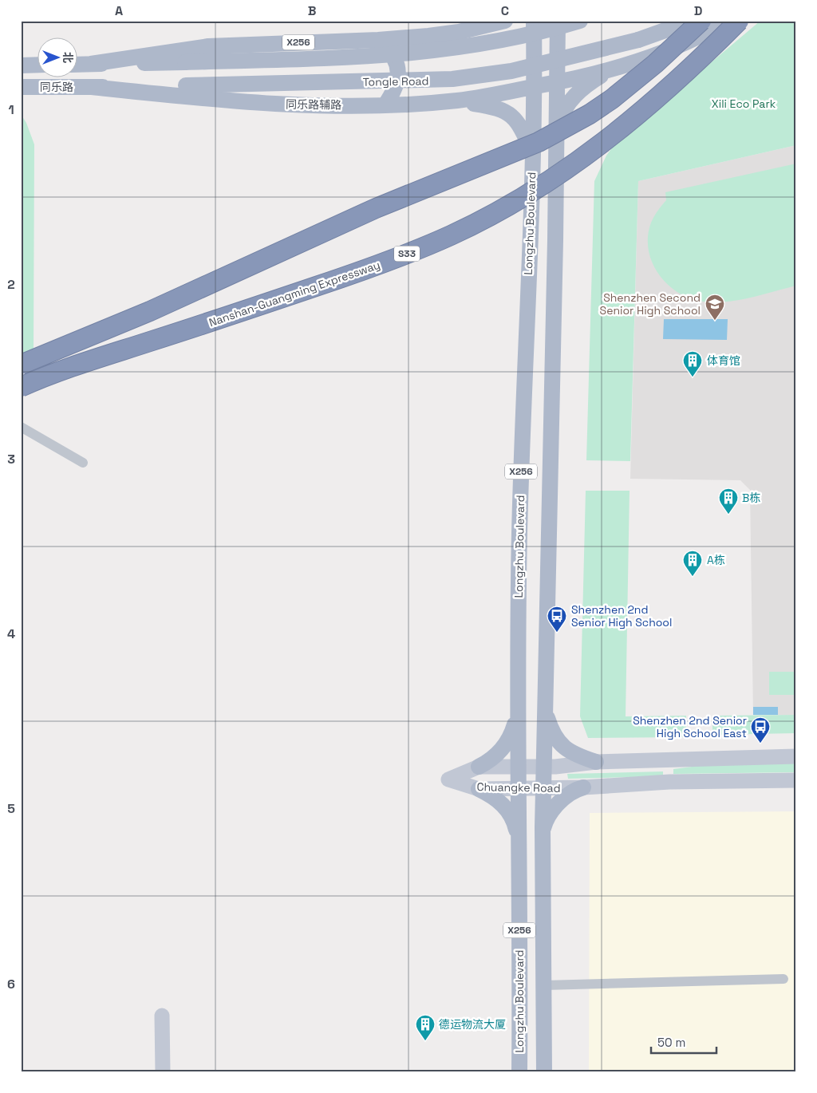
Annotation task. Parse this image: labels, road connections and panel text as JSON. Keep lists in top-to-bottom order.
{
  "streets": {
    "highway": ["S33", "Nanshan-Guangming Expressway"],
    "main road": [
      "X256",
      "Tongle Road",
      "同乐路",
      "同乐路辅路",
      "Longzhu Boulevard",
      "Chuangke Road"
    ]
  },
  "crossings": [
    ["X256", "同乐路"],
    ["X256", "同乐路辅路"],
    ["X256", "Longzhu Boulevard"],
    ["X256", "Chuangke Road"],
    ["Tongle Road", "同乐路"],
    ["Tongle Road", "同乐路辅路"],
    ["同乐路", "同乐路辅路"],
    ["同乐路辅路", "Longzhu Boulevard"],
    ["Longzhu Boulevard", "Chuangke Road"]
  ],
  "parks": ["Xili Eco Park"],
  "places": {
    "school or university": ["Shenzhen Second Senior High School"],
    "building": [
      "体育馆",
      "B栋",
      "A栋",
      "德运物流大厦"
    ],
    "bus stop": ["Shenzhen 2nd Senior High School", "Shenzhen 2nd Senior High School East"]
  },
  "scale_bar": "50 m",
  "north": "right",
  "grid": {
    "columns": [
      "A",
      "B",
      "C",
      "D"
    ],
    "rows": [
      "1",
      "2",
      "3",
      "4",
      "5",
      "6"
    ]
  }
}
